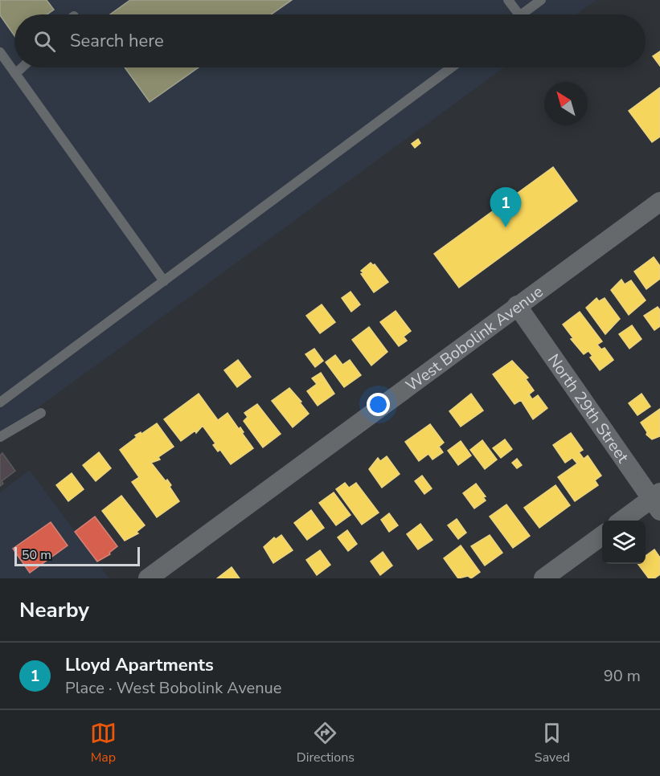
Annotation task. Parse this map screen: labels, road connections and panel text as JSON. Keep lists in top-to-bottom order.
{
  "streets": {
    "street": ["West Bobolink Avenue", "North 29th Street"]
  },
  "crossings": [
    ["West Bobolink Avenue", "North 29th Street"]
  ],
  "scale_bar": "50 m",
  "north": "top left",
  "page": {
    "search": "Search here",
    "pins": "1",
    "scale": "50 m",
    "heading": "Nearby",
    "list": [
      {
        "mark": "1",
        "name": "Lloyd Apartments",
        "note": "Place · West Bobolink Avenue",
        "value": "90 m"
      }
    ],
    "nav": ["Map", "Directions", "Saved"]
  }
}
